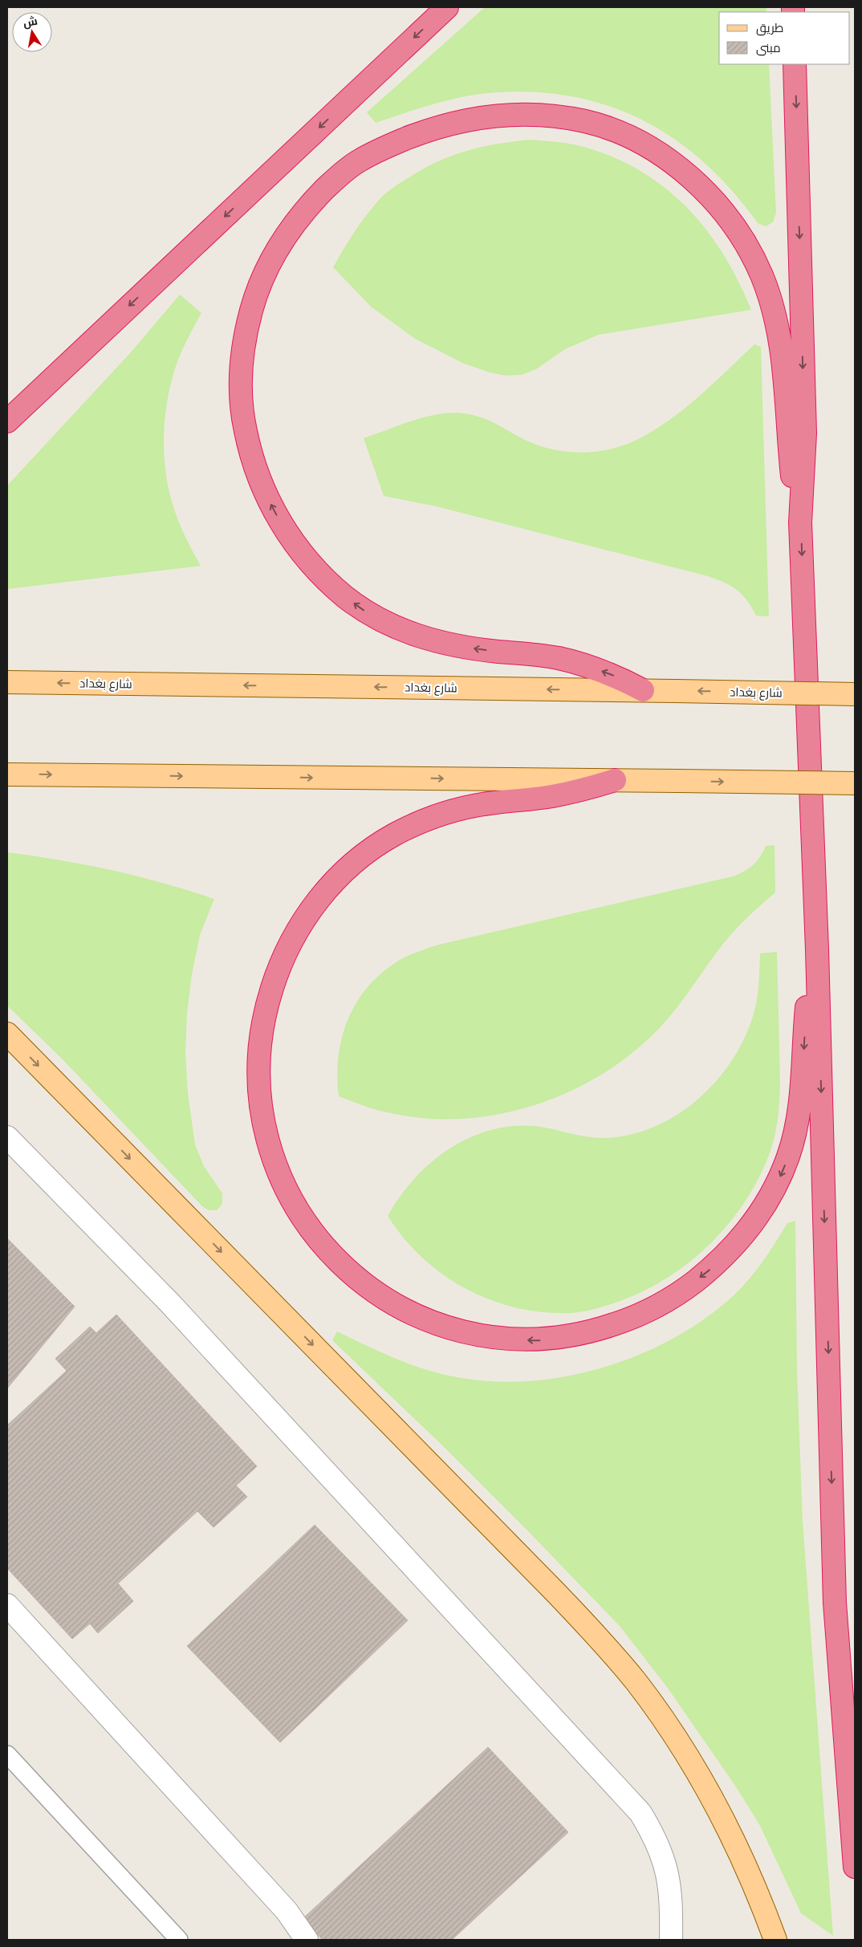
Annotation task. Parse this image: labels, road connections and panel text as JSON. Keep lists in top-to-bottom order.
{
  "streets": {
    "main road": ["شارع بغداد"]
  },
  "legend": ["طريق", "مبنى"],
  "north": "top"
}
